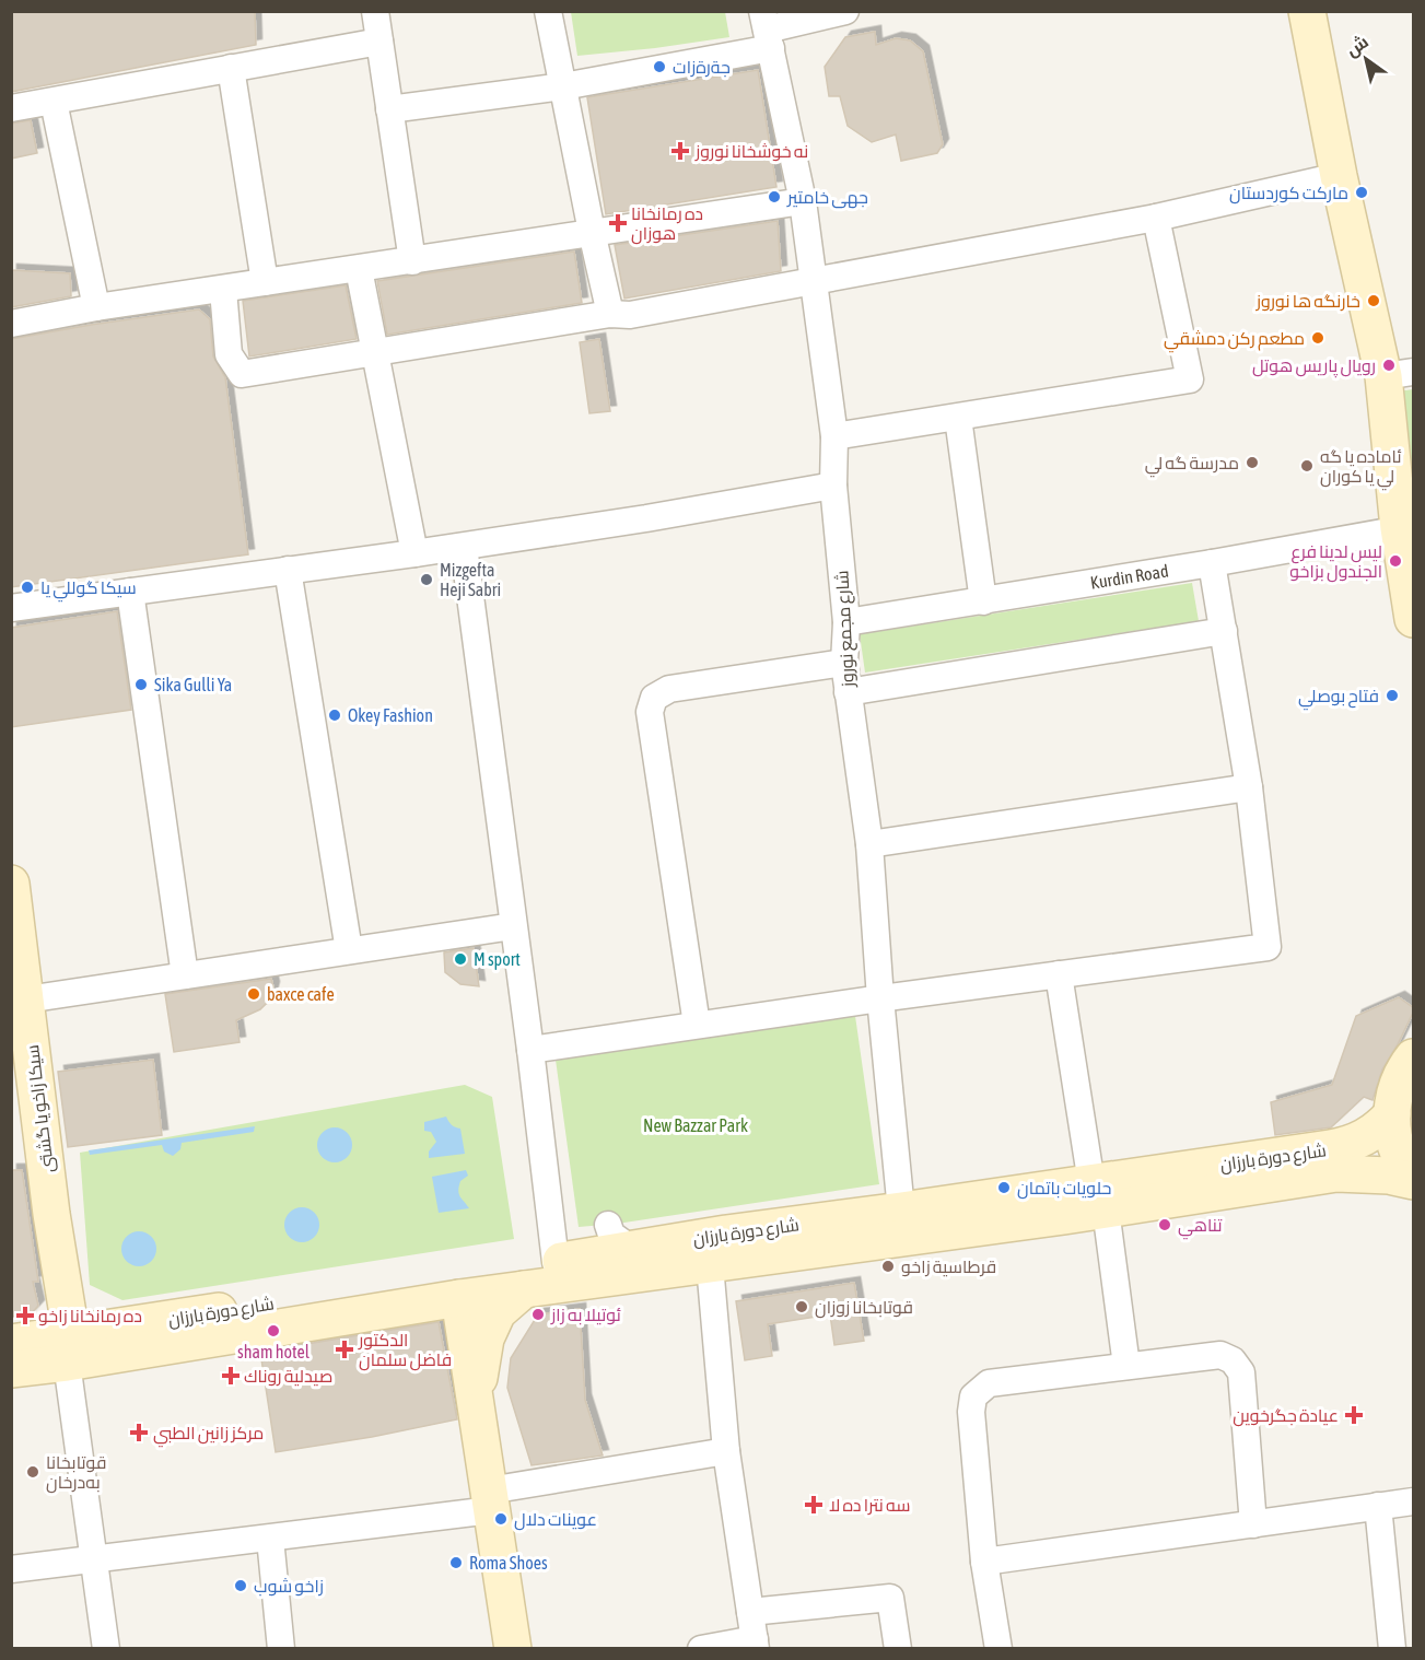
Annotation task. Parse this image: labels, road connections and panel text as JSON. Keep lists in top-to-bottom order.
{
  "streets": {
    "main road": ["سیکا زاخو یا گشتى", "شارع دورة بارزان"],
    "street": ["Kurdin Road", "شارع مجمع نوروز"]
  },
  "crossings": [
    ["Kurdin Road", "شارع مجمع نوروز"],
    ["شارع مجمع نوروز", "شارع دورة بارزان"],
    ["سیکا زاخو یا گشتى", "شارع دورة بارزان"]
  ],
  "parks": ["New Bazzar Park"],
  "places": {
    "other": [
      "جةرةزات",
      "ماركت كوردستان",
      "جهى خامتير",
      "خارنگه ها نوروز",
      "مطعم ركن دمشقي",
      "رويال پاريس هوتل",
      "مدرسة گه لي",
      "ئاماده يا گه لي يا كوران",
      "ليس لدينا فرع الجندول بزاخو",
      "Mizgefta Heji Sabri",
      "سيكا گوللي يا",
      "Sika Gulli Ya",
      "فتاح بوصلي",
      "Okey Fashion",
      "M sport",
      "baxce cafe",
      "حلويات باتمان",
      "تناهي",
      "قرطاسية زاخو",
      "قوتابخانا زوزان",
      "ئوتيلا به زاز",
      "sham hotel",
      "قوتابخانا به‌درخان",
      "عوينات دلال",
      "Roma Shoes",
      "زاخو شوب"
    ],
    "health": [
      "نه خوشخانا نوروز",
      "ده رمانخانا هوزان",
      "ده رمانخانا زاخو",
      "الدكتور فاضل سلمان",
      "صيدلية روناك",
      "عيادة جگرخوين",
      "مركز زانين الطبي",
      "سه نترا ده لا"
    ]
  },
  "north": "top left"
}
